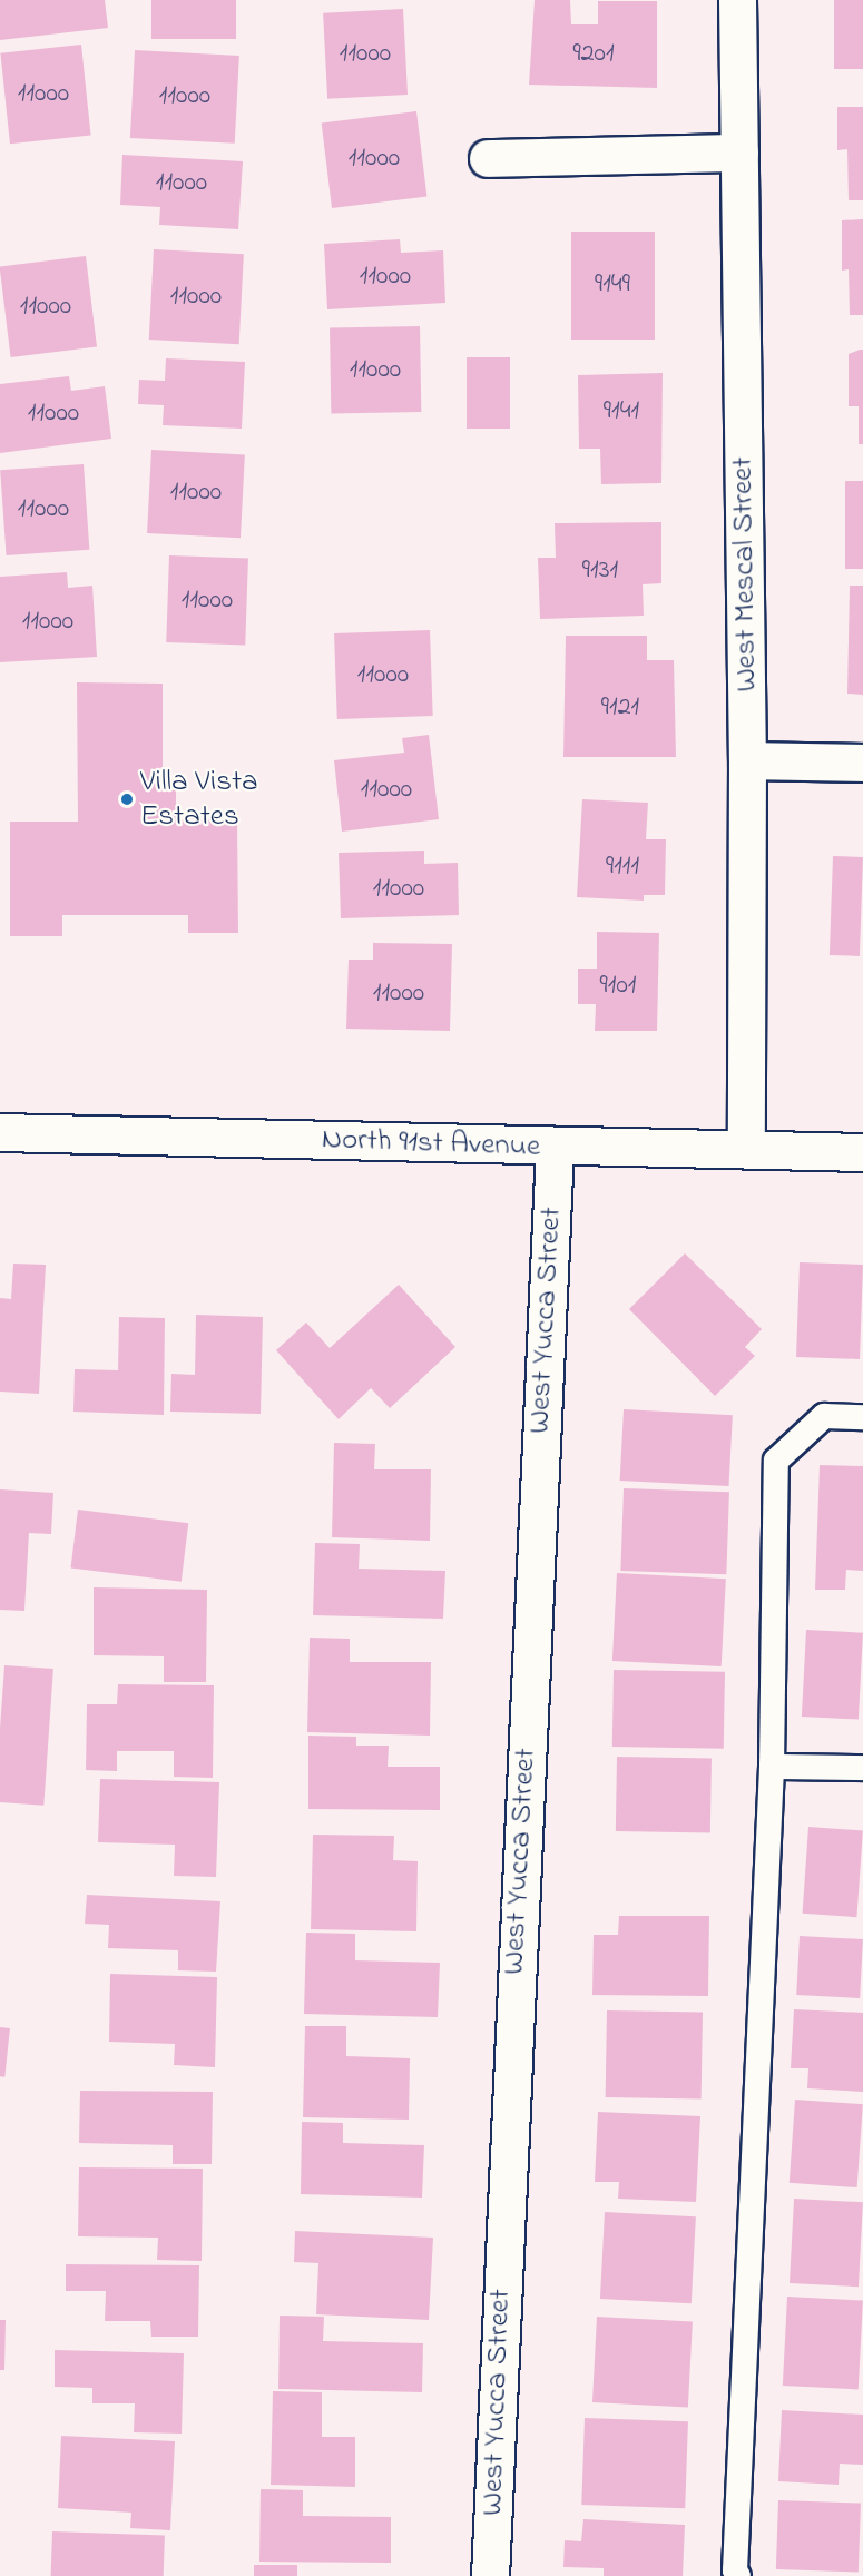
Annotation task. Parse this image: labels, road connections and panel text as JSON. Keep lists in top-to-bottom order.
{
  "streets": {
    "street": ["West Mescal Street", "North 91st Avenue", "West Yucca Street"]
  },
  "crossings": [
    ["West Mescal Street", "North 91st Avenue"],
    ["North 91st Avenue", "West Yucca Street"]
  ],
  "places": ["Villa Vista Estates"],
  "house_numbers": [
    "11000",
    "9201",
    "11000",
    "11000",
    "11000",
    "11000",
    "11000",
    "9149",
    "11000",
    "11000",
    "11000",
    "9141",
    "11000",
    "11000",
    "11000",
    "9131",
    "11000",
    "11000",
    "11000",
    "9121",
    "11000",
    "9111",
    "11000",
    "9101",
    "11000"
  ]
}
